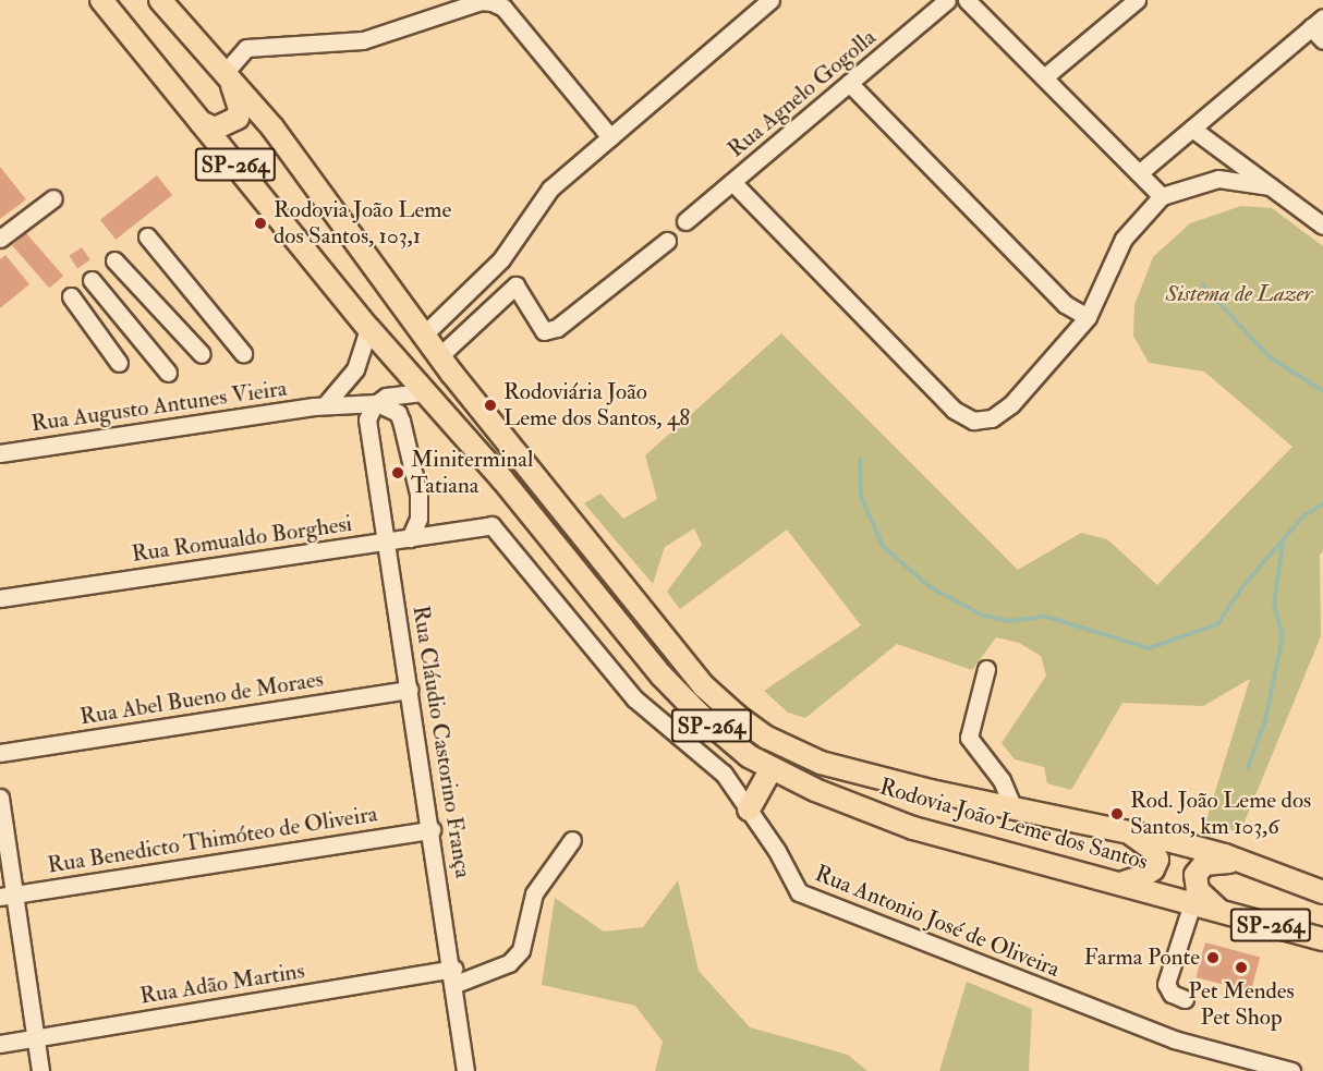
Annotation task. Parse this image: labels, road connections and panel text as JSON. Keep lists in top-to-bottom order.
{
  "streets": {
    "main road": ["SP-264", "Rodovia João Leme dos Santos"],
    "street": [
      "Rua Agnelo Gogolla",
      "Rua Augusto Antunes Vieira",
      "Rua Romualdo Borghesi",
      "Rua Abel Bueno de Moraes",
      "Rua Cláudio Castorino França",
      "Rua Benedicto Thimóteo de Oliveira",
      "Rua Antonio José de Oliveira",
      "Rua Adão Martins"
    ]
  },
  "crossings": [
    ["Rua Augusto Antunes Vieira", "Rua Cláudio Castorino França"],
    ["Rua Romualdo Borghesi", "Rua Cláudio Castorino França"],
    ["Rua Romualdo Borghesi", "Rua Antonio José de Oliveira"],
    ["Rua Abel Bueno de Moraes", "Rua Cláudio Castorino França"],
    ["Rua Cláudio Castorino França", "Rua Benedicto Thimóteo de Oliveira"],
    ["Rua Cláudio Castorino França", "Rua Adão Martins"]
  ],
  "parks": ["Sistema de Lazer"],
  "places": [
    "Rodovia João Leme dos Santos, 103,1",
    "Rodoviária João Leme dos Santos, 48",
    "Miniterminal Tatiana",
    "Rod. João Leme dos Santos, km 103,6",
    "Farma Ponte",
    "Pet Mendes Pet Shop"
  ]
}
